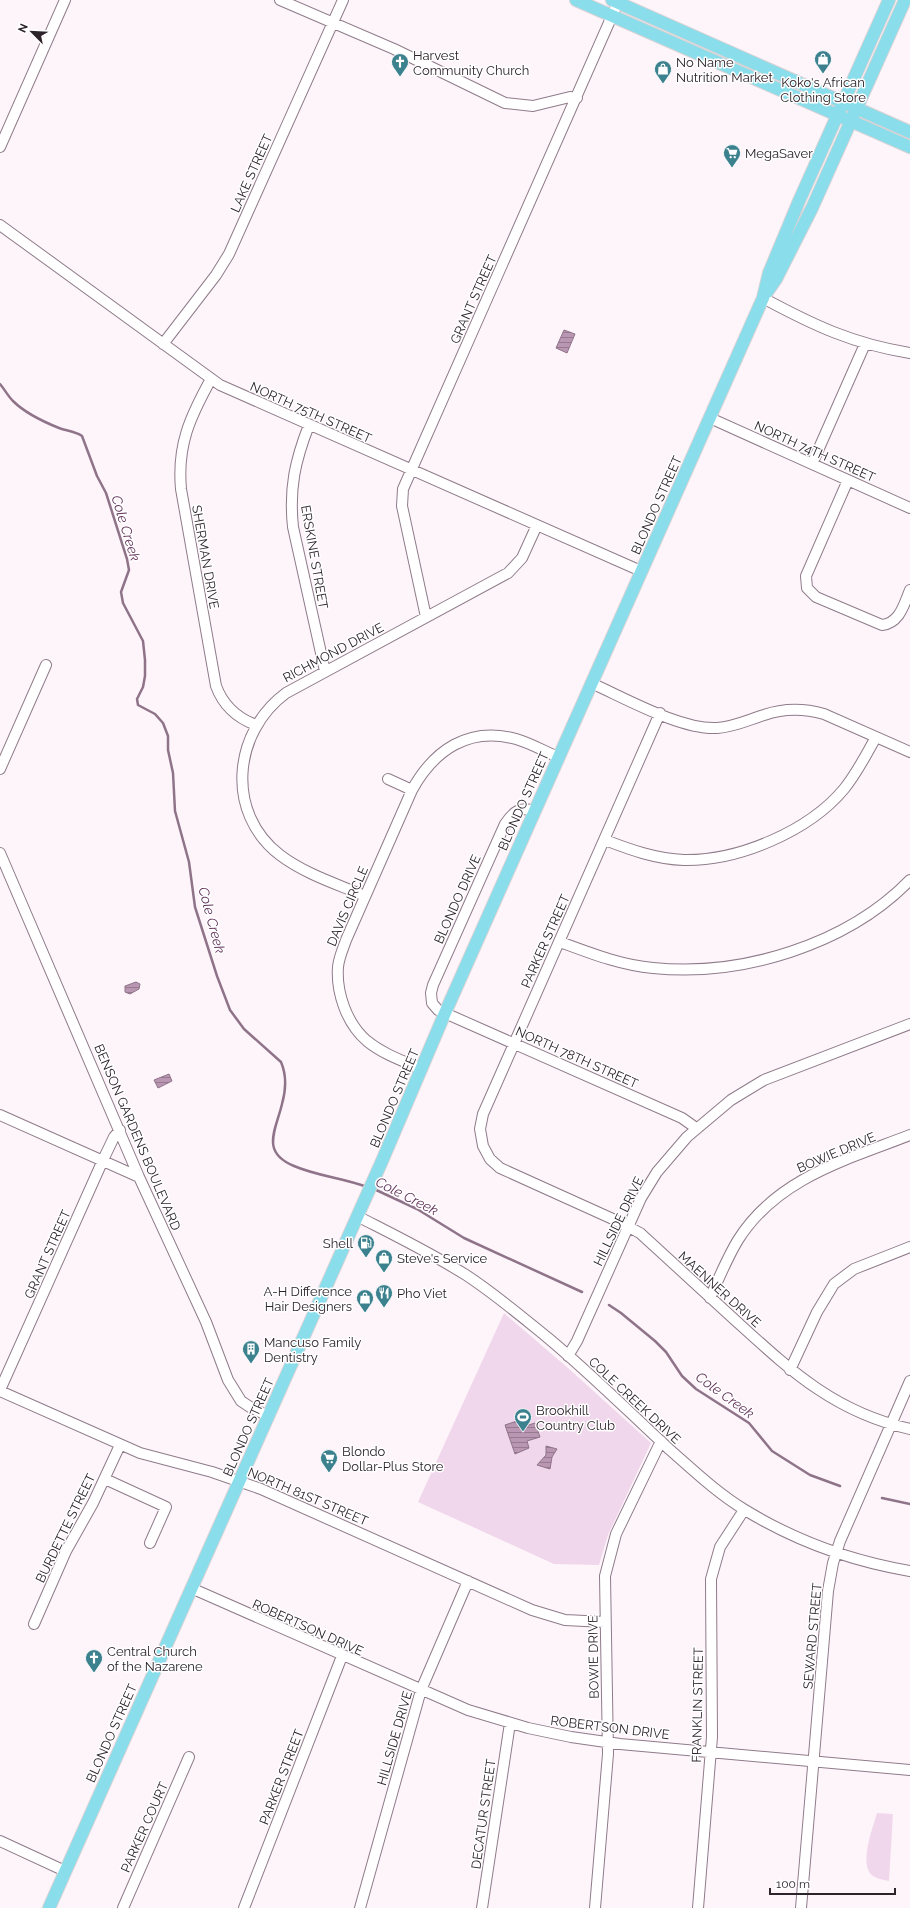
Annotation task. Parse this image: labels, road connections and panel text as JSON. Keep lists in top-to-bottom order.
{
  "streets": {
    "main road": ["BLONDO STREET"],
    "street": [
      "LAKE STREET",
      "GRANT STREET",
      "NORTH 75TH STREET",
      "NORTH 74TH STREET",
      "SHERMAN DRIVE",
      "ERSKINE STREET",
      "RICHMOND DRIVE",
      "BLONDO DRIVE",
      "DAVIS CIRCLE",
      "PARKER STREET",
      "NORTH 78TH STREET",
      "BENSON GARDENS BOULEVARD",
      "BOWIE DRIVE",
      "HILLSIDE DRIVE",
      "MAENNER DRIVE",
      "COLE CREEK DRIVE",
      "NORTH 81ST STREET",
      "BURDETTE STREET",
      "ROBERTSON DRIVE",
      "SEWARD STREET",
      "FRANKLIN STREET",
      "DECATUR STREET",
      "PARKER COURT"
    ]
  },
  "crossings": [
    ["LAKE STREET", "NORTH 75TH STREET"],
    ["GRANT STREET", "NORTH 75TH STREET"],
    ["GRANT STREET", "RICHMOND DRIVE"],
    ["GRANT STREET", "BENSON GARDENS BOULEVARD"],
    ["GRANT STREET", "NORTH 81ST STREET"],
    ["NORTH 75TH STREET", "BLONDO STREET"],
    ["NORTH 75TH STREET", "SHERMAN DRIVE"],
    ["NORTH 75TH STREET", "ERSKINE STREET"],
    ["NORTH 75TH STREET", "RICHMOND DRIVE"],
    ["NORTH 74TH STREET", "BLONDO STREET"],
    ["BLONDO STREET", "BLONDO DRIVE"],
    ["BLONDO STREET", "DAVIS CIRCLE"],
    ["BLONDO STREET", "NORTH 78TH STREET"],
    ["BLONDO STREET", "BENSON GARDENS BOULEVARD"],
    ["BLONDO STREET", "COLE CREEK DRIVE"],
    ["BLONDO STREET", "NORTH 81ST STREET"],
    ["BLONDO STREET", "ROBERTSON DRIVE"],
    ["SHERMAN DRIVE", "RICHMOND DRIVE"],
    ["ERSKINE STREET", "RICHMOND DRIVE"],
    ["RICHMOND DRIVE", "DAVIS CIRCLE"],
    ["BLONDO DRIVE", "NORTH 78TH STREET"],
    ["PARKER STREET", "NORTH 78TH STREET"],
    ["PARKER STREET", "MAENNER DRIVE"],
    ["PARKER STREET", "ROBERTSON DRIVE"],
    ["NORTH 78TH STREET", "HILLSIDE DRIVE"],
    ["BOWIE DRIVE", "MAENNER DRIVE"],
    ["BOWIE DRIVE", "COLE CREEK DRIVE"],
    ["BOWIE DRIVE", "NORTH 81ST STREET"],
    ["BOWIE DRIVE", "ROBERTSON DRIVE"],
    ["HILLSIDE DRIVE", "MAENNER DRIVE"],
    ["HILLSIDE DRIVE", "COLE CREEK DRIVE"],
    ["HILLSIDE DRIVE", "NORTH 81ST STREET"],
    ["HILLSIDE DRIVE", "ROBERTSON DRIVE"],
    ["MAENNER DRIVE", "SEWARD STREET"],
    ["COLE CREEK DRIVE", "SEWARD STREET"],
    ["COLE CREEK DRIVE", "FRANKLIN STREET"],
    ["NORTH 81ST STREET", "BURDETTE STREET"],
    ["ROBERTSON DRIVE", "SEWARD STREET"],
    ["ROBERTSON DRIVE", "FRANKLIN STREET"],
    ["ROBERTSON DRIVE", "DECATUR STREET"]
  ],
  "water": ["Cole Creek"],
  "places": {
    "shop": [
      "Koko's African Clothing Store",
      "No Name Nutrition Market",
      "Steve's Service",
      "A-H Difference Hair Designers"
    ],
    "church": ["Harvest Community Church", "Central Church of the Nazarene"],
    "supermarket": ["MegaSaver", "Blondo Dollar-Plus Store"],
    "fuel station": ["Shell"],
    "restaurant": ["Pho Viet"],
    "building": ["Mancuso Family Dentistry"],
    "sports": ["Brookhill Country Club"]
  },
  "scale_bar": "100 m",
  "north": "top left"
}
